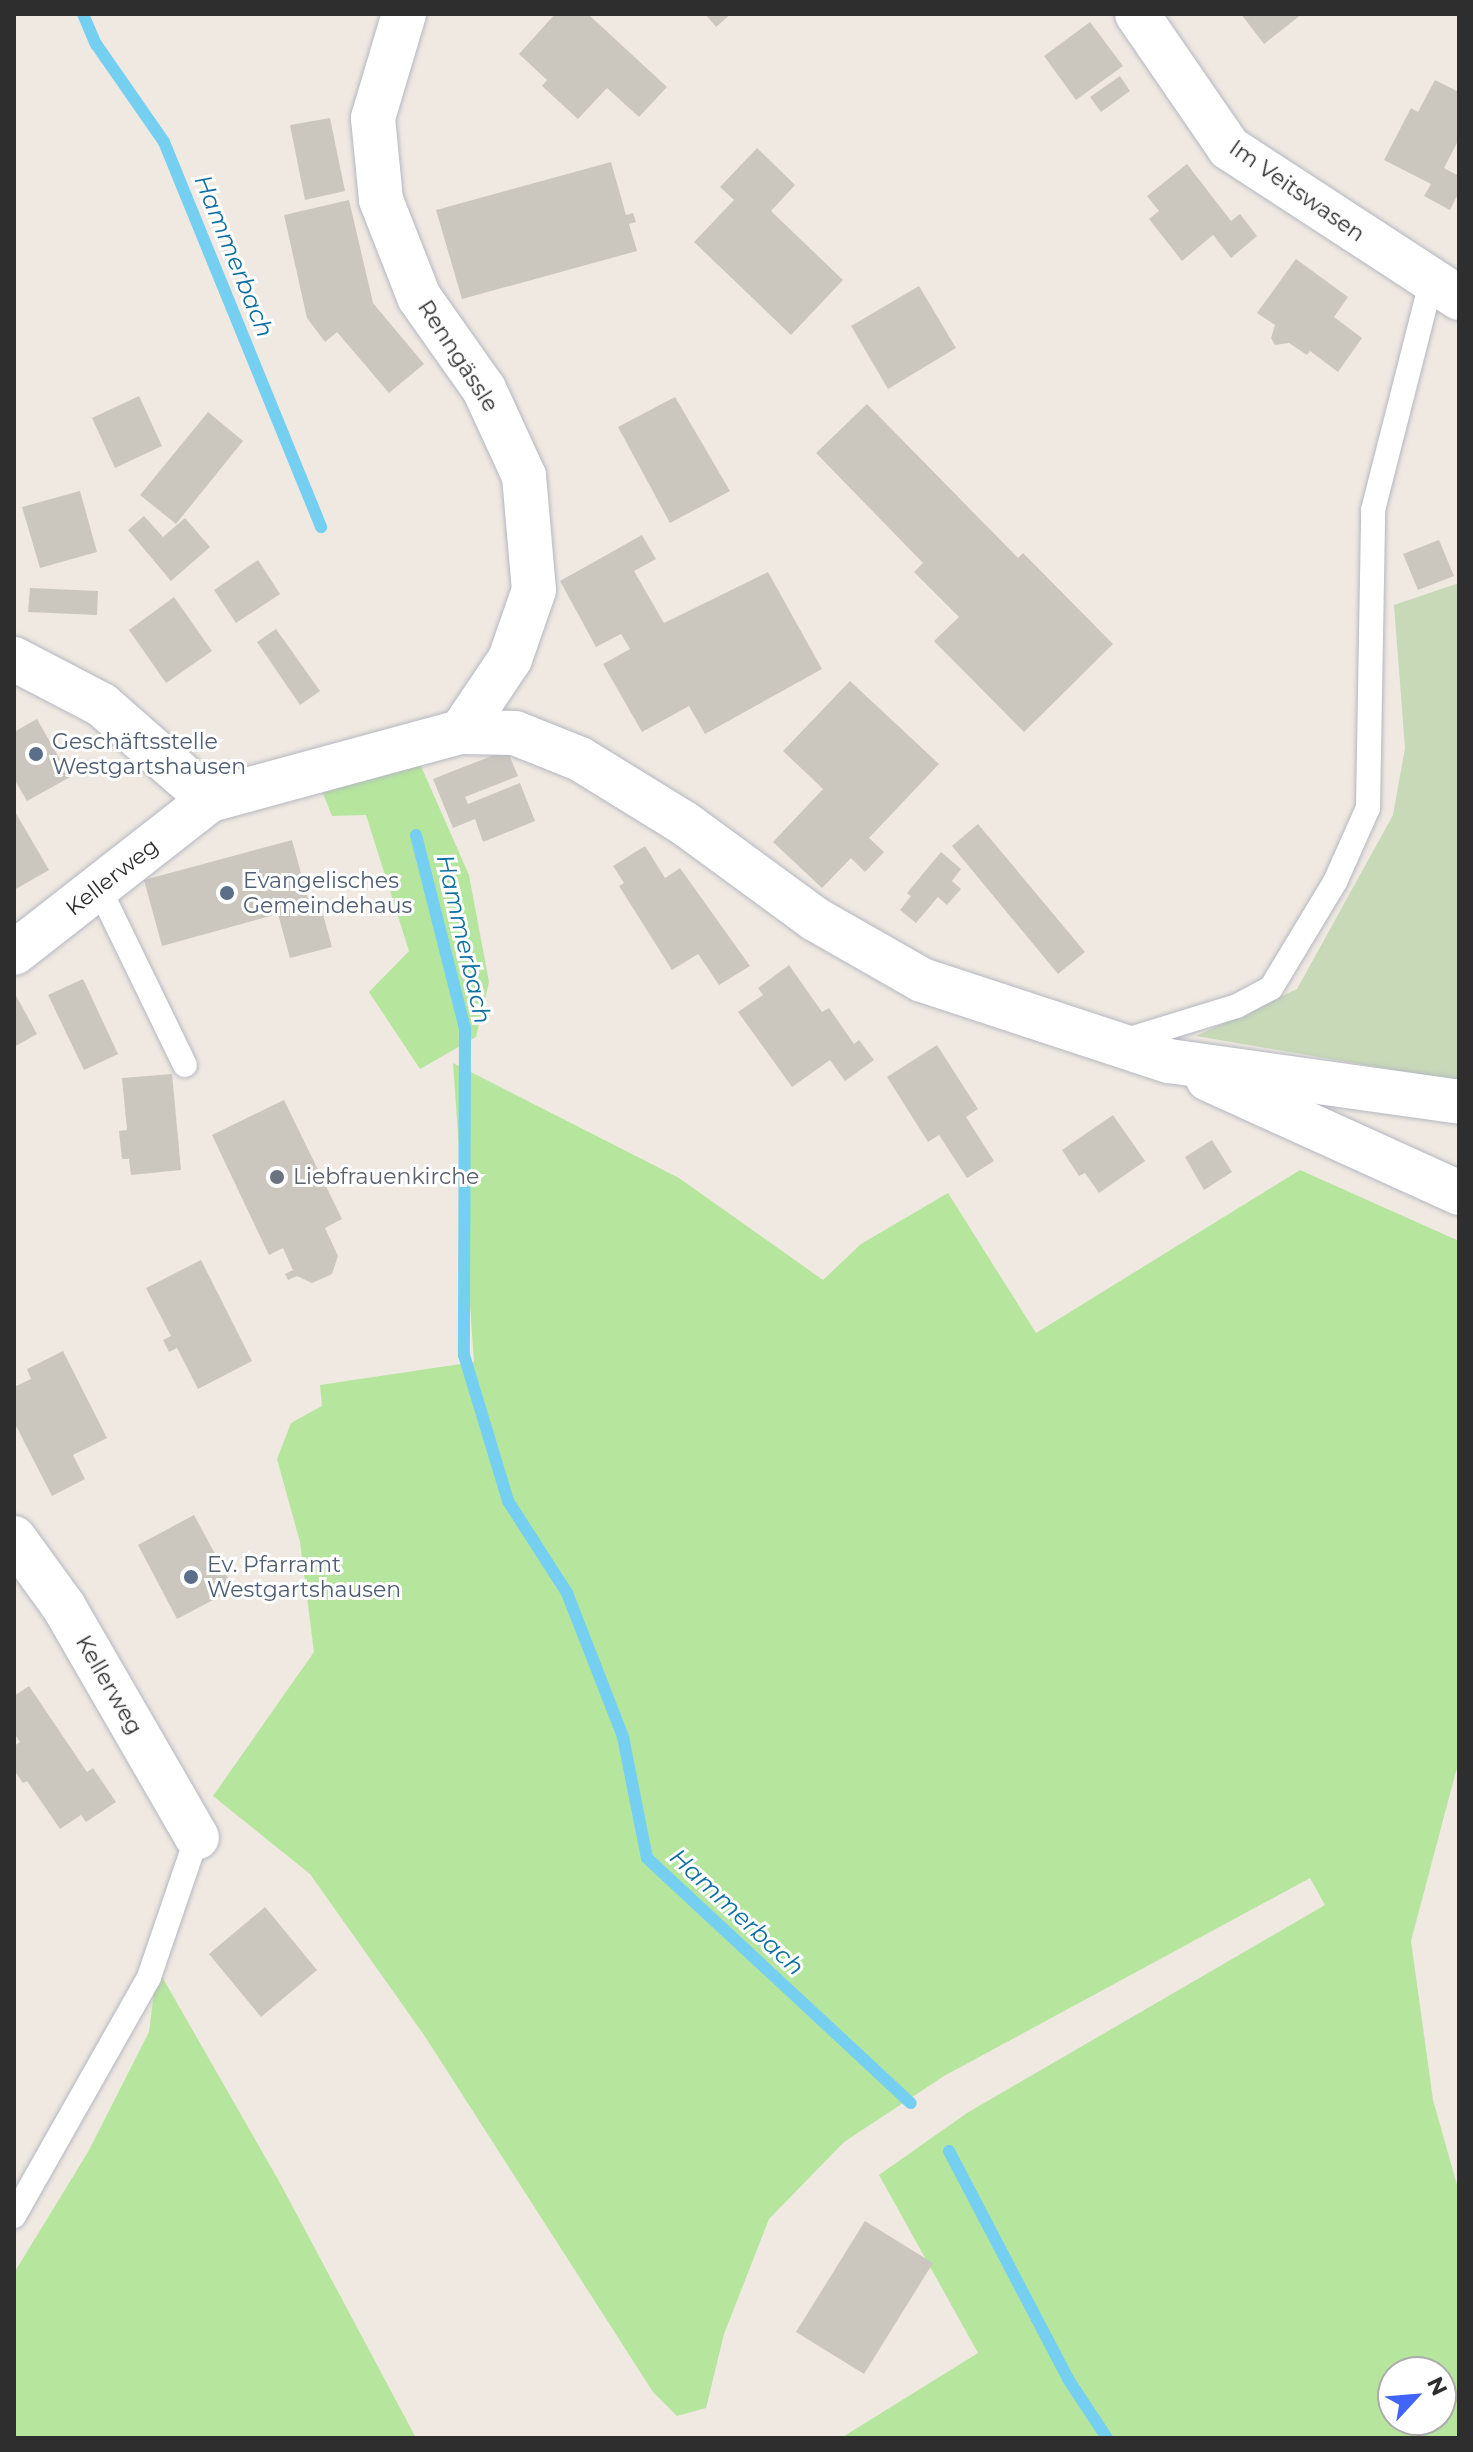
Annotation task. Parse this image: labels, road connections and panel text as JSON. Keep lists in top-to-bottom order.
{
  "streets": {
    "street": ["Im Veitswasen", "Renngässle", "Kellerweg"]
  },
  "water": ["Hammerbach"],
  "places": [
    "Geschäftsstelle Westgartshausen",
    "Evangelisches Gemeindehaus",
    "Liebfrauenkirche",
    "Ev. Pfarramt Westgartshausen"
  ],
  "north": "top right"
}
